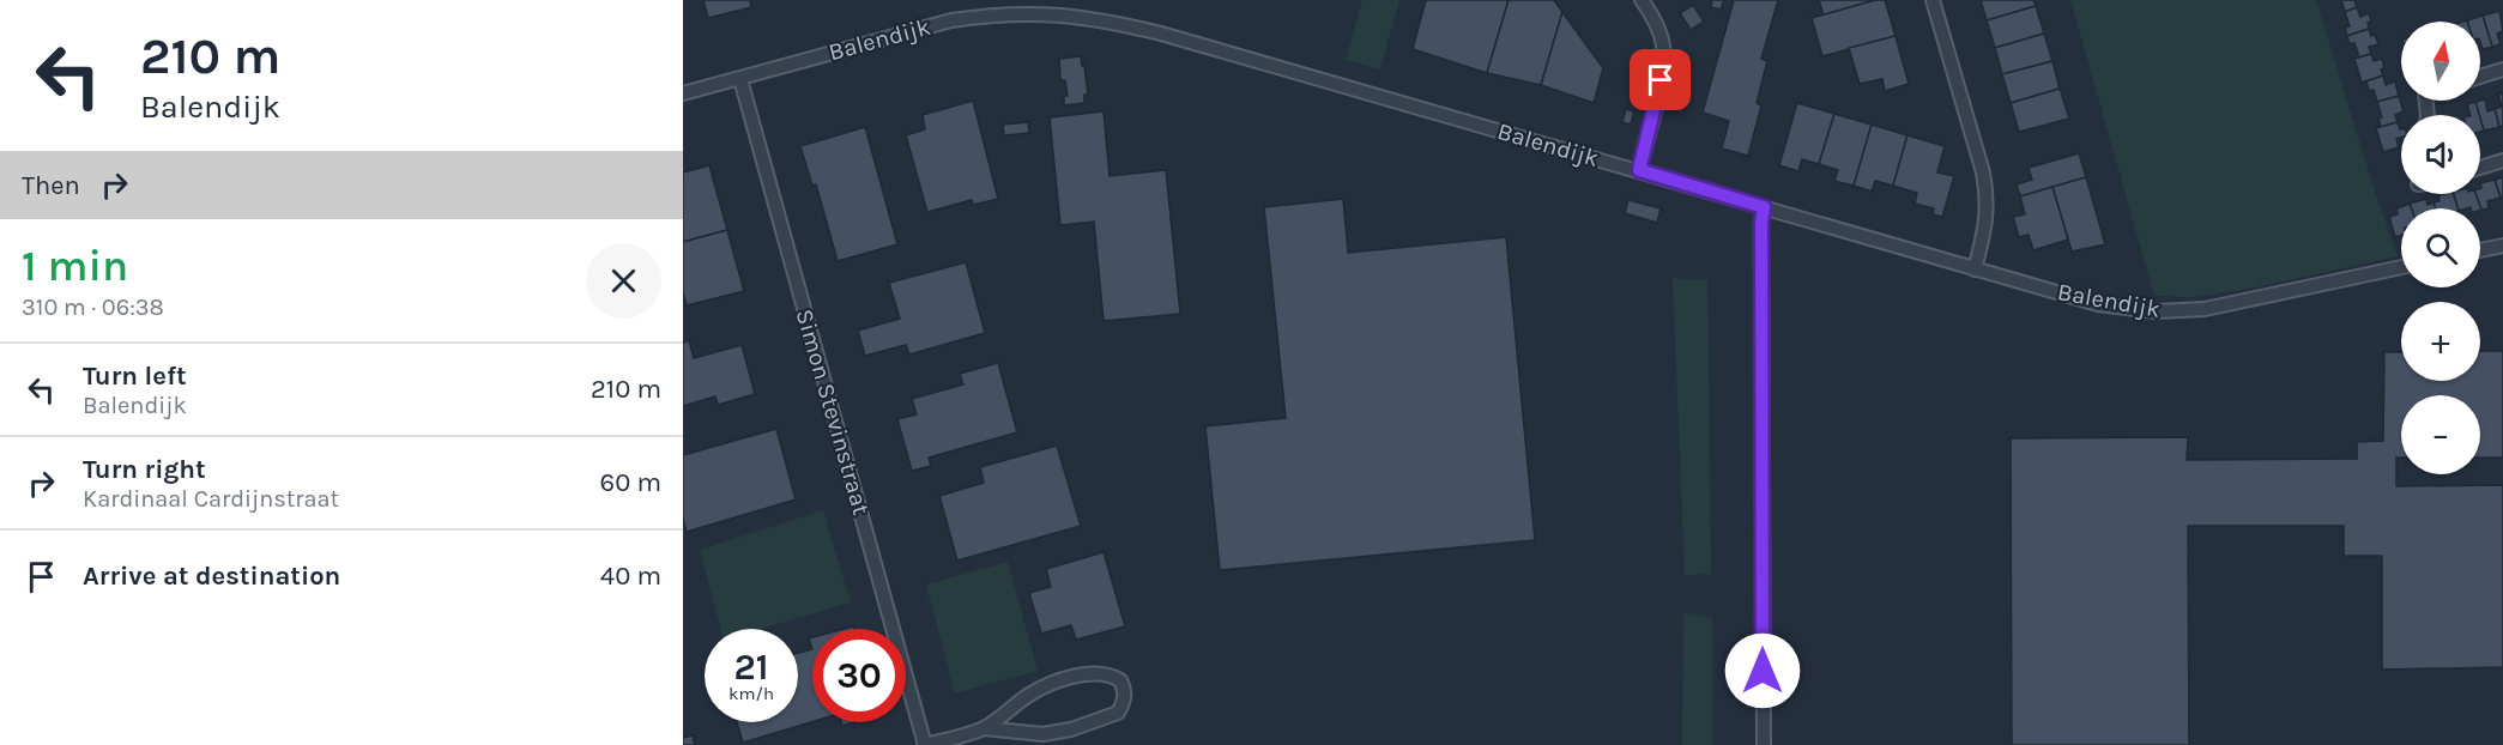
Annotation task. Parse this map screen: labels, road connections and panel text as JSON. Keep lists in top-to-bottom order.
{
  "streets": {
    "street": ["Balendijk", "Simon Stevinstraat"]
  },
  "crossings": [
    ["Balendijk", "Simon Stevinstraat"]
  ],
  "north": "top",
  "page": {
    "turn": ["210 m", "Balendijk"],
    "map_buttons": ["+", "−"],
    "then": "Then",
    "heading": ["1 min", "310 m · 06:38"],
    "list": [
      {
        "name": "Turn left",
        "note": "Balendijk",
        "value": "210 m"
      },
      {
        "name": "Turn right",
        "note": "Kardinaal Cardijnstraat",
        "value": "60 m"
      },
      {
        "name": "Arrive at destination",
        "value": "40 m"
      }
    ],
    "speed": "21 km/h",
    "limit": "30"
  }
}
